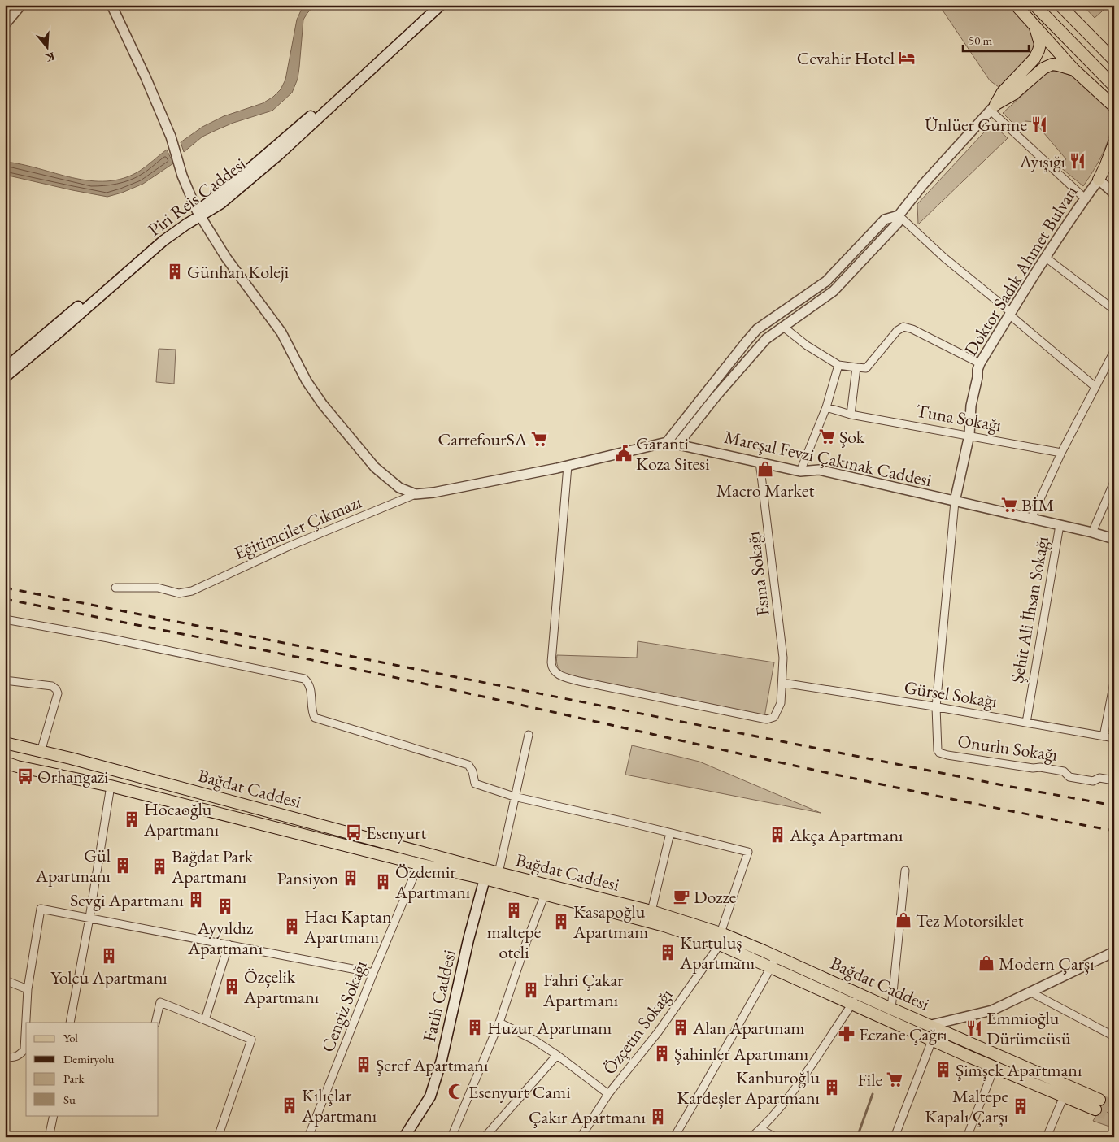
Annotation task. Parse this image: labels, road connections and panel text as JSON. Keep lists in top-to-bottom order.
{
  "streets": {
    "main road": ["Piri Reis Caddesi", "Bağdat Caddesi", "Fatih Caddesi"],
    "street": [
      "Doktor Sadık Ahmet Bulvarı",
      "Tuna Sokağı",
      "Mareşal Fevzi Çakmak Caddesi",
      "Eğitimciler Çıkmazı",
      "Esma Sokağı",
      "Şehit Ali İhsan Sokağı",
      "Gürsel Sokağı",
      "Onurlu Sokağı",
      "Cengiz Sokağı",
      "Özçetin Sokağı"
    ]
  },
  "crossings": [
    ["Doktor Sadık Ahmet Bulvarı", "Tuna Sokağı"],
    ["Doktor Sadık Ahmet Bulvarı", "Mareşal Fevzi Çakmak Caddesi"],
    ["Mareşal Fevzi Çakmak Caddesi", "Eğitimciler Çıkmazı"],
    ["Mareşal Fevzi Çakmak Caddesi", "Esma Sokağı"],
    ["Mareşal Fevzi Çakmak Caddesi", "Şehit Ali İhsan Sokağı"],
    ["Esma Sokağı", "Gürsel Sokağı"],
    ["Şehit Ali İhsan Sokağı", "Gürsel Sokağı"],
    ["Gürsel Sokağı", "Onurlu Sokağı"],
    ["Bağdat Caddesi", "Fatih Caddesi"],
    ["Bağdat Caddesi", "Cengiz Sokağı"],
    ["Bağdat Caddesi", "Özçetin Sokağı"]
  ],
  "places": {
    "hotel": ["Cevahir Hotel"],
    "restaurant": ["Ünlüer Gurme", "Ayışığı", "Emmioğlu Dürümcüsü"],
    "building": [
      "Günhan Koleji",
      "Hocaoğlu Apartmanı",
      "Akça Apartmanı",
      "Gül Apartmanı",
      "Bağdat Park Apartmanı",
      "Pansiyon",
      "Özdemir Apartmanı",
      "Sevgi Apartmanı",
      "Ayyıldız Apartmanı",
      "maltepe oteli",
      "Kasapoğlu Apartmanı",
      "Hacı Kaptan Apartmanı",
      "Kurtuluş Apartmanı",
      "Yolcu Apartmanı",
      "Özçelik Apartmanı",
      "Fahri Çakar Apartmanı",
      "Huzur Apartmanı",
      "Alan Apartmanı",
      "Şahinler Apartmanı",
      "Şeref Apartmanı",
      "Şimşek Apartmanı",
      "Kanburoğlu Kardeşler Apartmanı",
      "Kılıçlar Apartmanı",
      "Maltepe Kapalı Çarşı",
      "Çakır Apartmanı"
    ],
    "supermarket": [
      "Şok",
      "CarrefourSA",
      "BİM",
      "File"
    ],
    "public building": ["Garanti Koza Sitesi"],
    "shop": ["Macro Market", "Tez Motorsiklet", "Modern Çarşı"],
    "bus stop": ["Orhangazi", "Esenyurt"],
    "cafe": ["Dozze"],
    "pharmacy": ["Eczane Çağrı"],
    "mosque": ["Esenyurt Cami"]
  },
  "legend": [
    "Yol",
    "Demiryolu",
    "Park",
    "Su"
  ],
  "scale_bar": "50 m",
  "north": "bottom"
}
